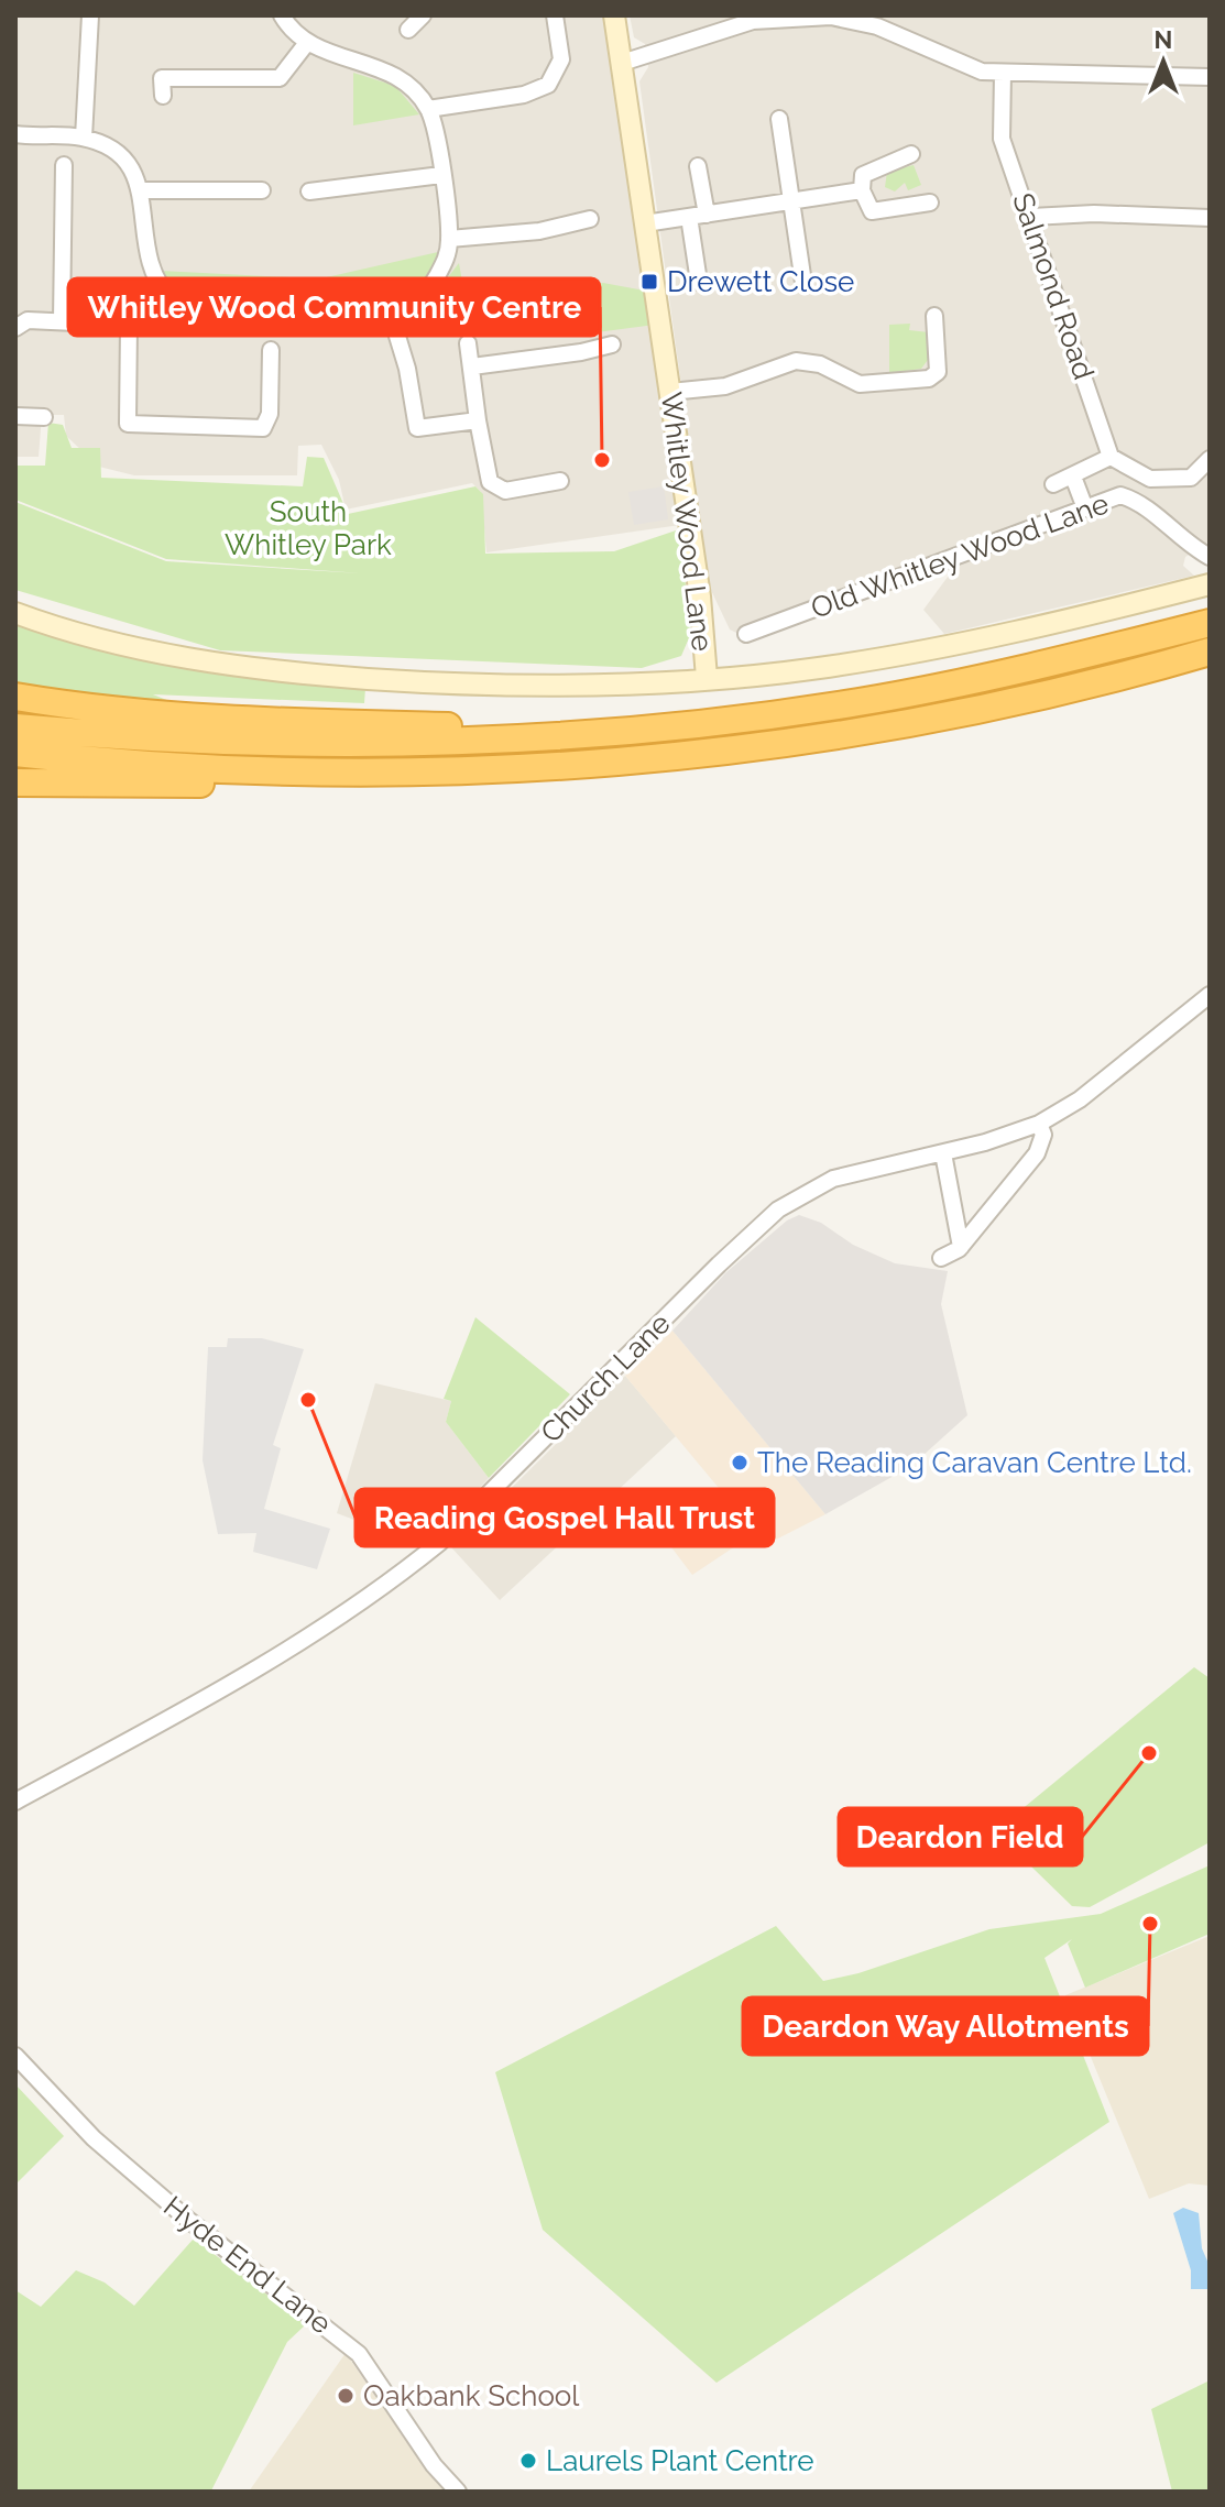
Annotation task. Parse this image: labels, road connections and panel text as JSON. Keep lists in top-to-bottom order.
{
  "streets": {
    "main road": ["Whitley Wood Lane"],
    "street": [
      "Salmond Road",
      "Old Whitley Wood Lane",
      "Church Lane",
      "Hyde End Lane"
    ]
  },
  "parks": ["South Whitley Park"],
  "places": {
    "transit": ["Drewett Close"],
    "other": [
      "Whitley Wood Community Centre",
      "Reading Gospel Hall Trust",
      "The Reading Caravan Centre Ltd.",
      "Deardon Field",
      "Deardon Way Allotments",
      "Oakbank School",
      "Laurels Plant Centre"
    ]
  },
  "north": "top"
}
